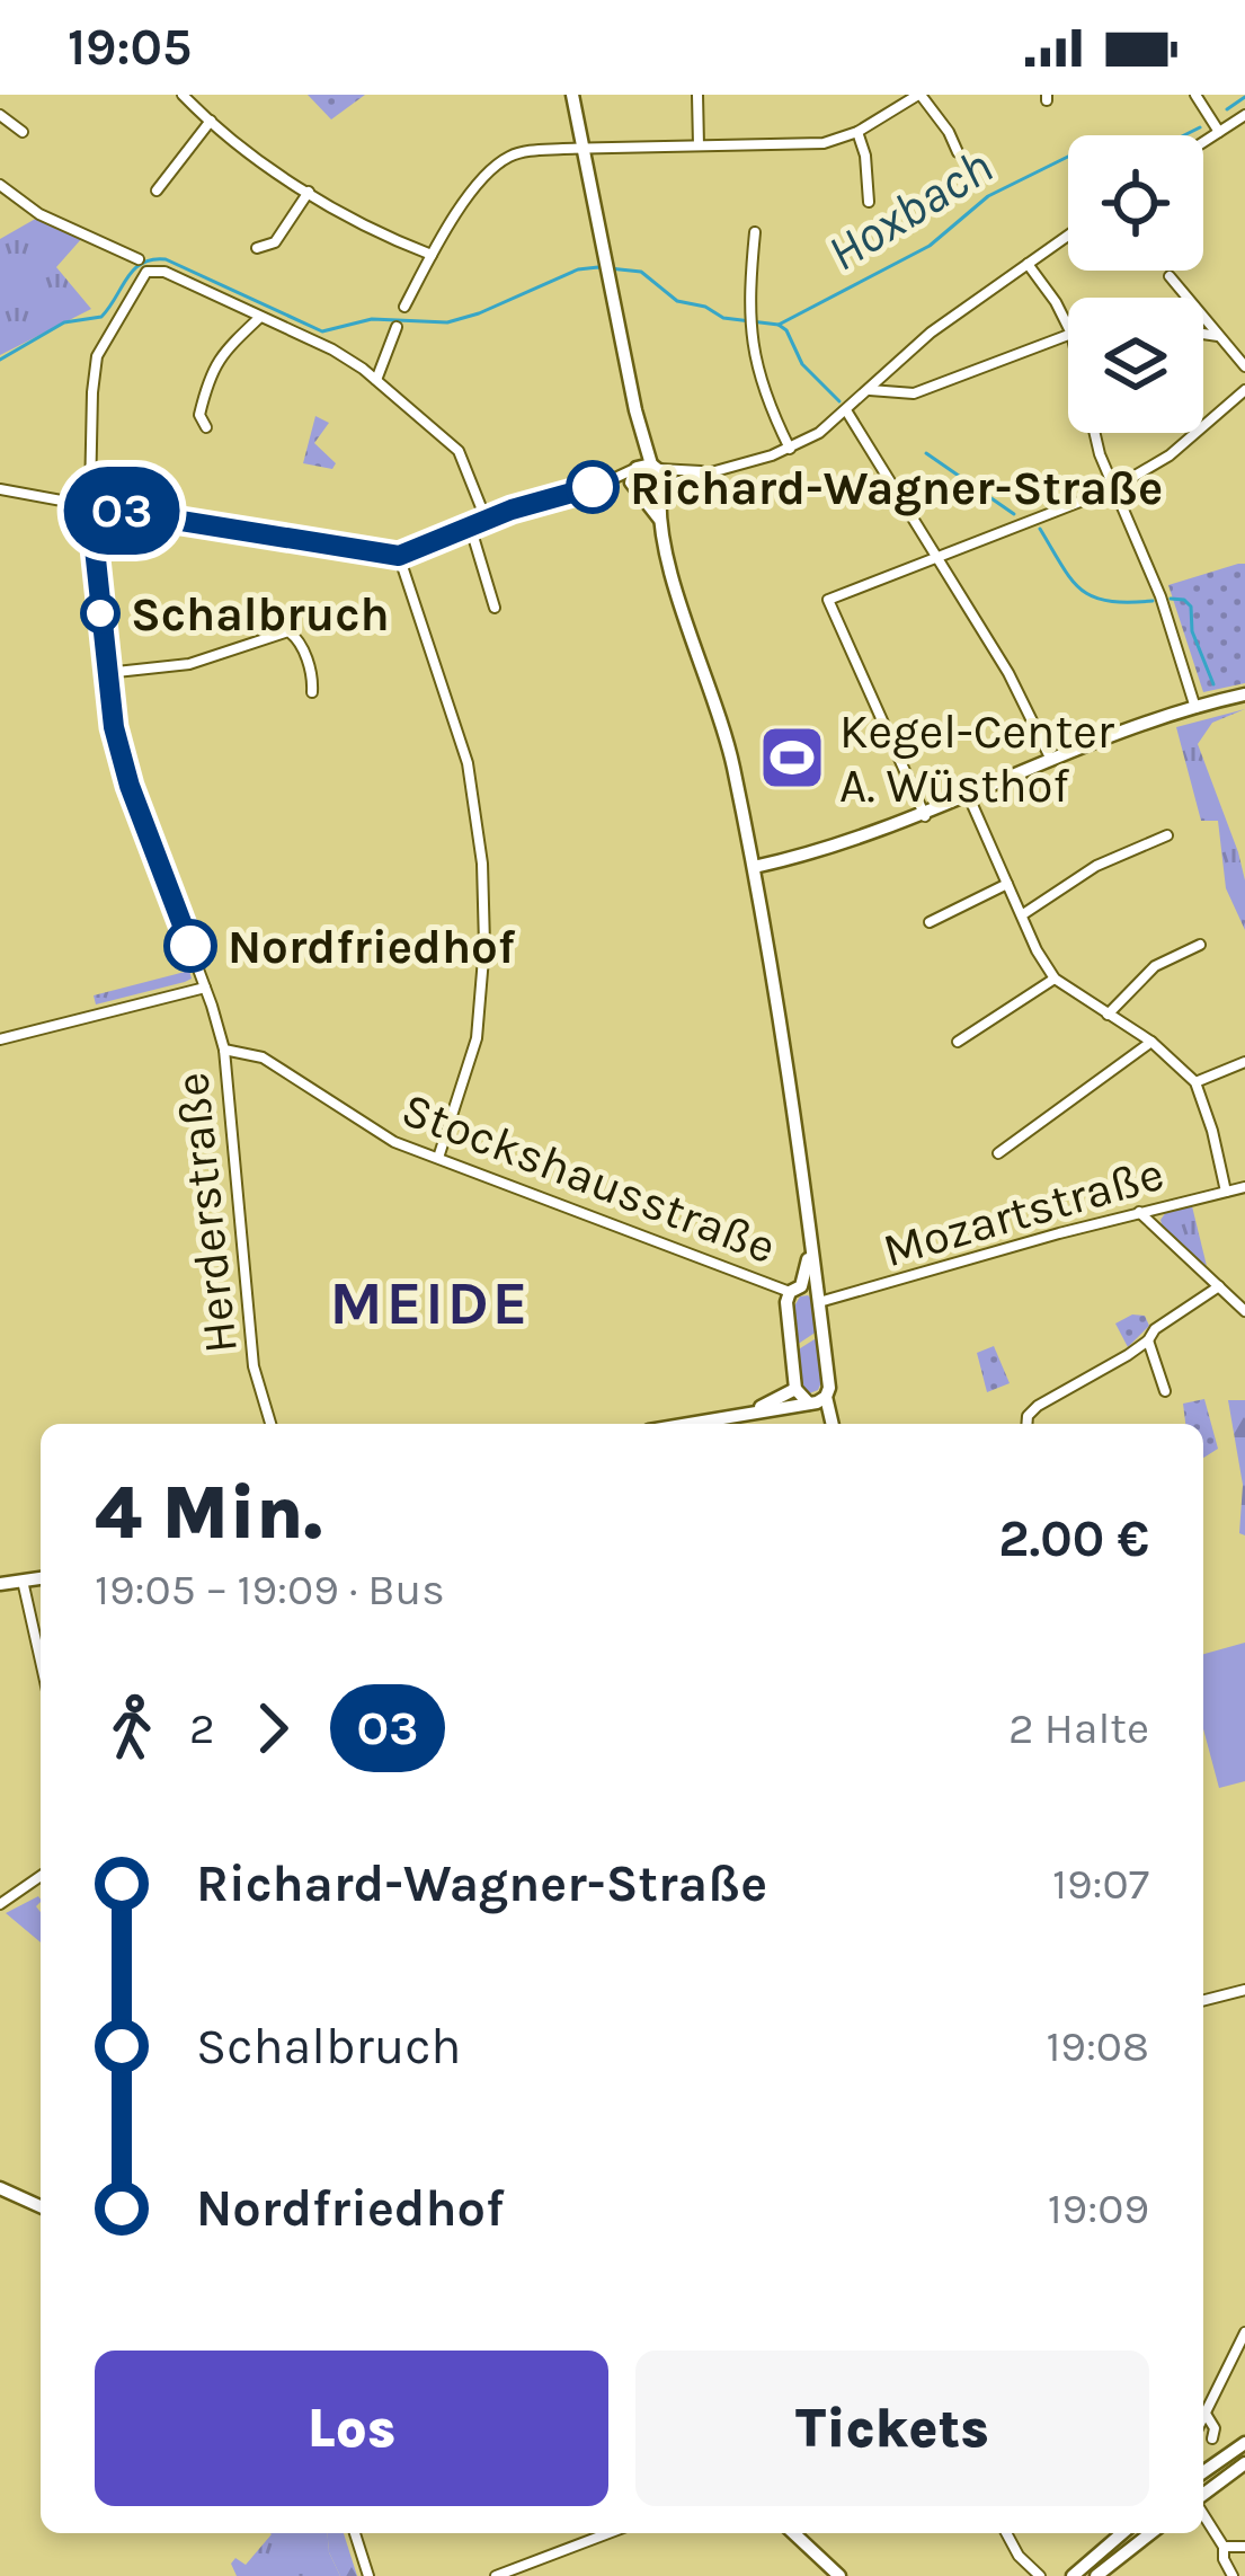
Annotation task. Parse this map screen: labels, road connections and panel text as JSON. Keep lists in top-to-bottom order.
{
  "streets": {
    "street": ["Stockshausstraße", "Mozartstraße", "Herderstraße"]
  },
  "crossings": [
    ["Stockshausstraße", "Herderstraße"]
  ],
  "districts": ["MEIDE"],
  "water": ["Hoxbach"],
  "places": {
    "other": ["Richard-Wagner-Straße", "Schalbruch", "Nordfriedhof"],
    "sports": ["Kegel-Center A. Wüsthof"]
  },
  "lines": ["bus line O3"],
  "page": {
    "status": "19:05",
    "on_map": "O3",
    "heading": ["4 Min.", "19:05 – 19:09 · Bus", "2.00 €"],
    "legs": ["2", "O3", "2 Halte"],
    "list": [
      {
        "name": "Richard-Wagner-Straße",
        "value": "19:07"
      },
      {
        "name": "Schalbruch",
        "value": "19:08"
      },
      {
        "name": "Nordfriedhof",
        "value": "19:09"
      }
    ],
    "buttons": ["Los", "Tickets"]
  }
}
